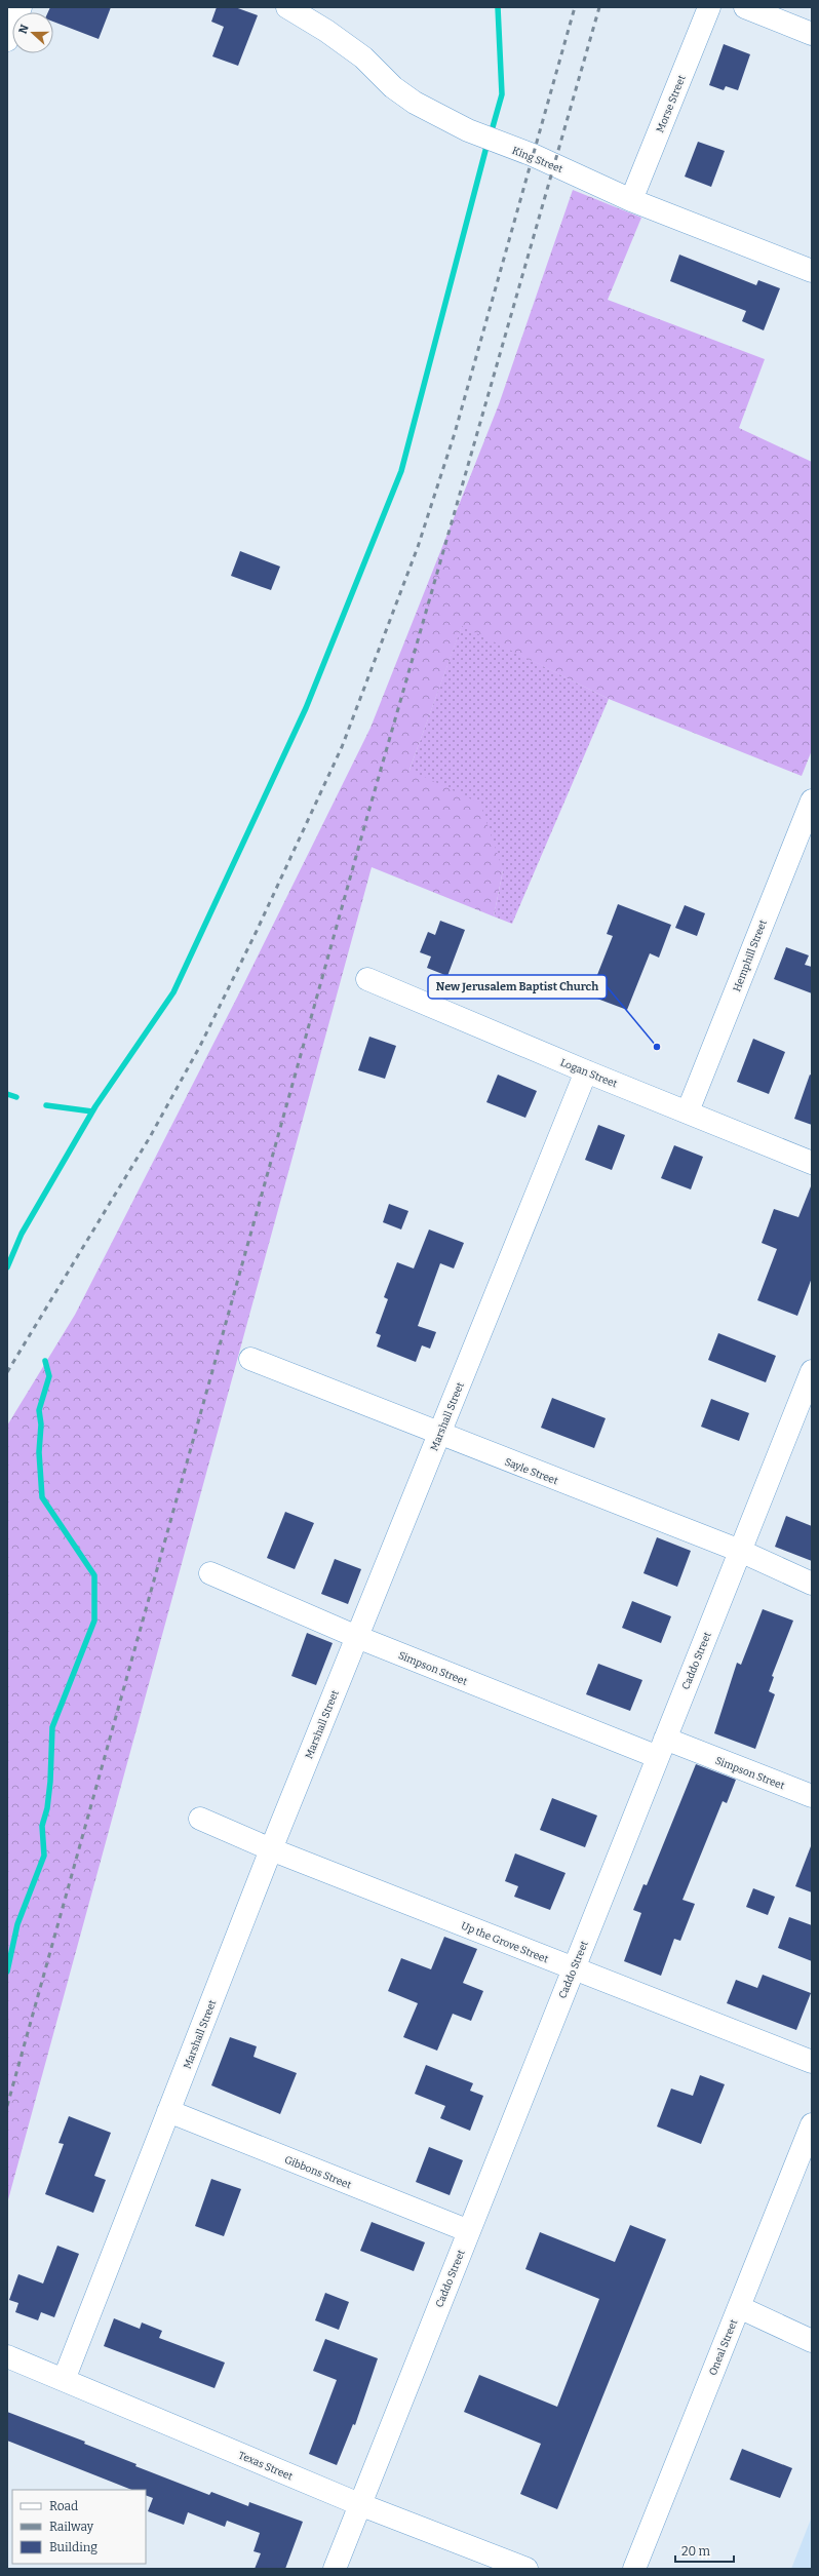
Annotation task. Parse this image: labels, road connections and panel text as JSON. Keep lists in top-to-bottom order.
{
  "streets": {
    "street": [
      "Morse Street",
      "King Street",
      "Hemphill Street",
      "Logan Street",
      "Marshall Street",
      "Sayle Street",
      "Caddo Street",
      "Simpson Street",
      "Up the Grove Street",
      "Gibbons Street",
      "Oneal Street",
      "Texas Street"
    ]
  },
  "crossings": [
    ["Morse Street", "King Street"],
    ["Hemphill Street", "Logan Street"],
    ["Logan Street", "Marshall Street"],
    ["Marshall Street", "Sayle Street"],
    ["Marshall Street", "Simpson Street"],
    ["Marshall Street", "Up the Grove Street"],
    ["Marshall Street", "Gibbons Street"],
    ["Marshall Street", "Texas Street"],
    ["Sayle Street", "Caddo Street"],
    ["Caddo Street", "Simpson Street"],
    ["Caddo Street", "Up the Grove Street"],
    ["Caddo Street", "Gibbons Street"],
    ["Caddo Street", "Texas Street"]
  ],
  "places": ["New Jerusalem Baptist Church"],
  "legend": ["Road", "Railway", "Building"],
  "scale_bar": "20 m",
  "north": "left"
}
